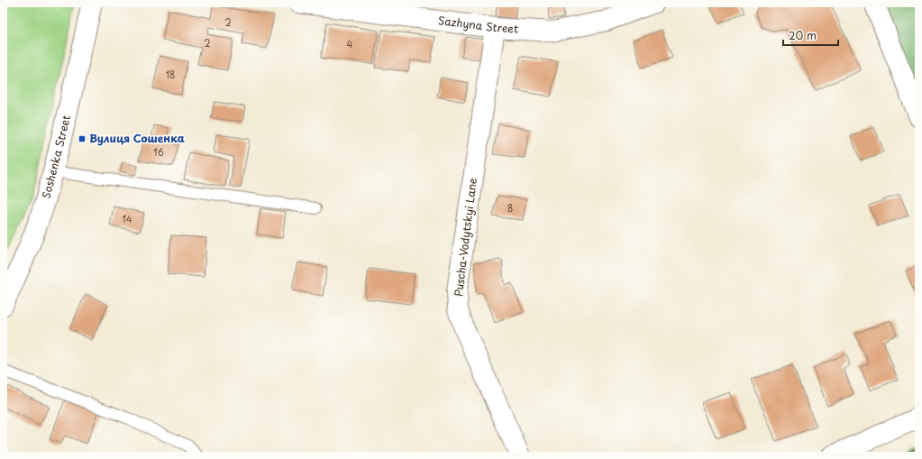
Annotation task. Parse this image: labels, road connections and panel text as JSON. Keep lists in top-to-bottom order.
{
  "streets": {
    "street": ["Sazhyna Street", "Soshenka Street", "Puscha-Vodytskyi Lane"]
  },
  "crossings": [
    ["Sazhyna Street", "Puscha-Vodytskyi Lane"]
  ],
  "places": {
    "transit": ["Вулиця Сошенка"]
  },
  "house_numbers": [
    "2",
    "2",
    "4",
    "18",
    "16",
    "8",
    "14"
  ],
  "scale_bar": "20 m"
}
